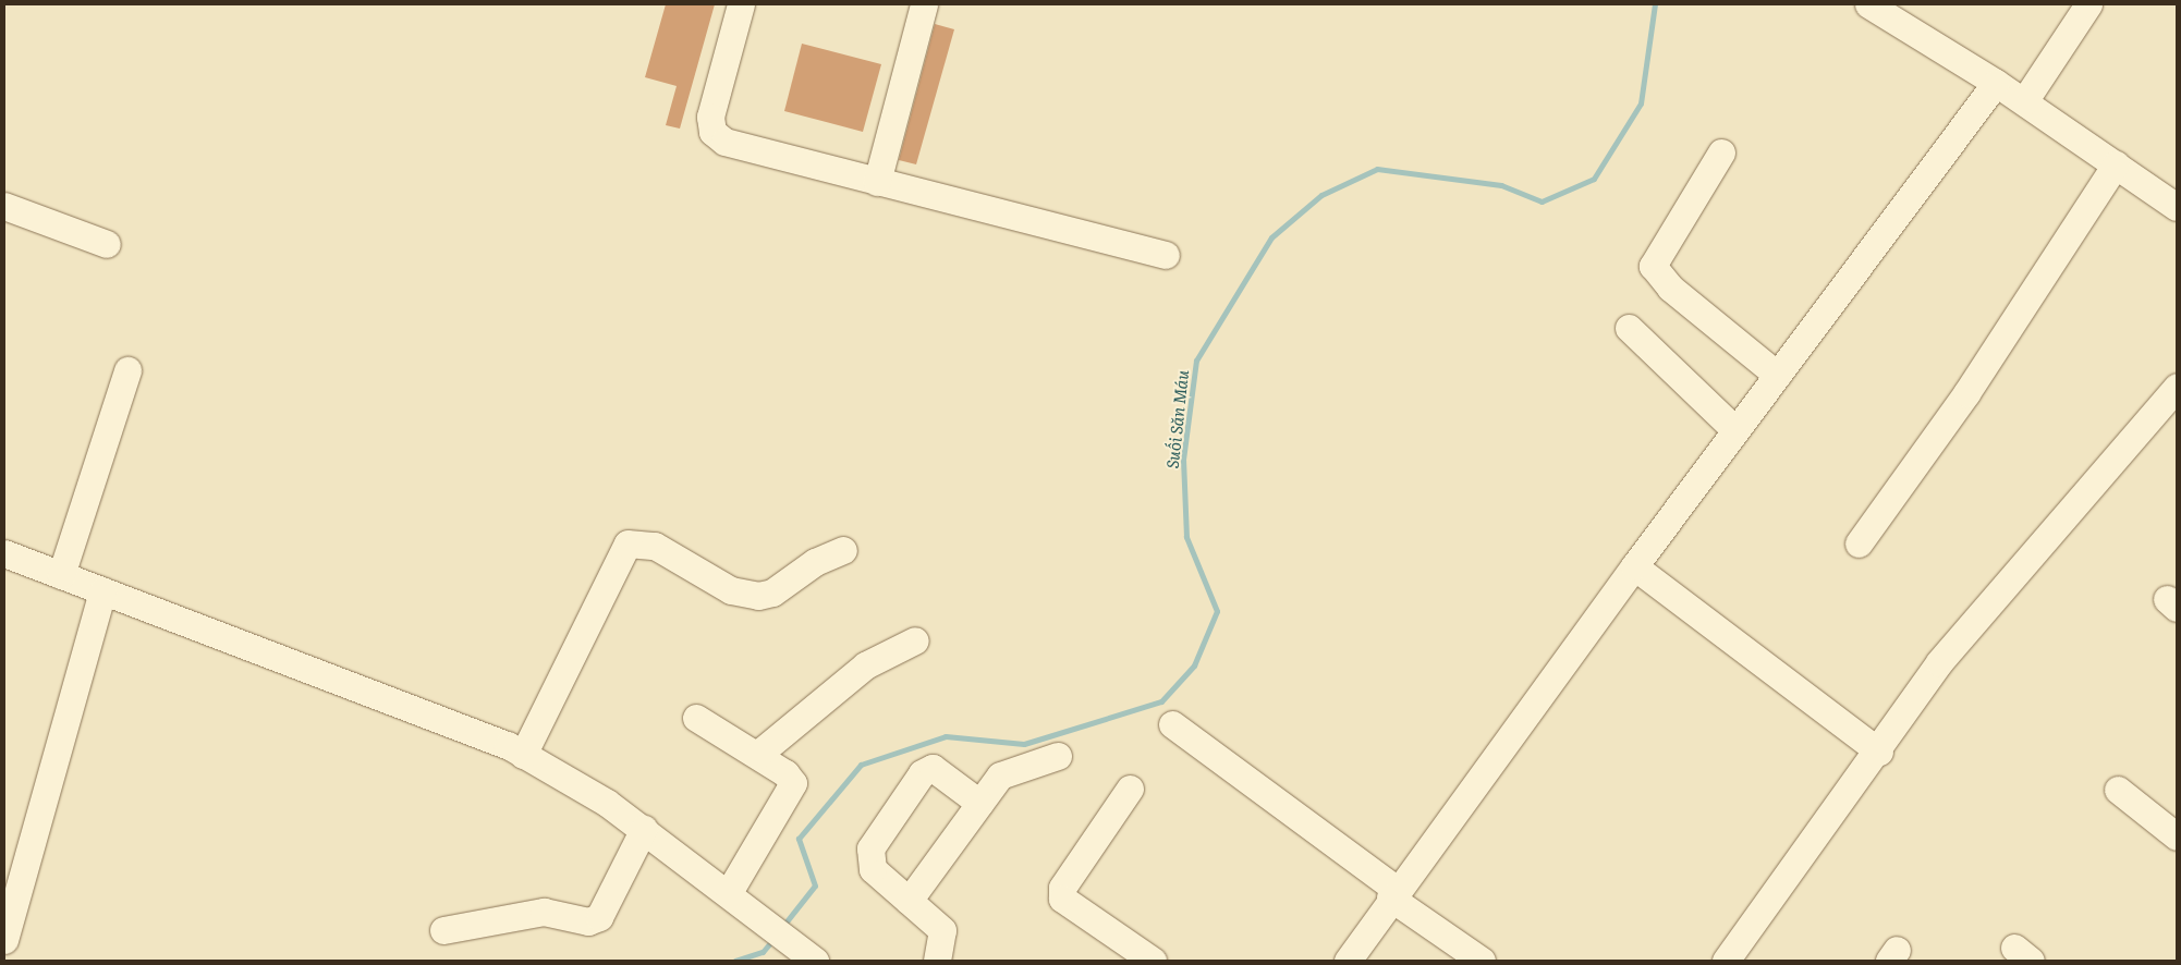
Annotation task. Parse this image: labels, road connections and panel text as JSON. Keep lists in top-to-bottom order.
{
  "water": ["Suối Săn Máu"]
}
